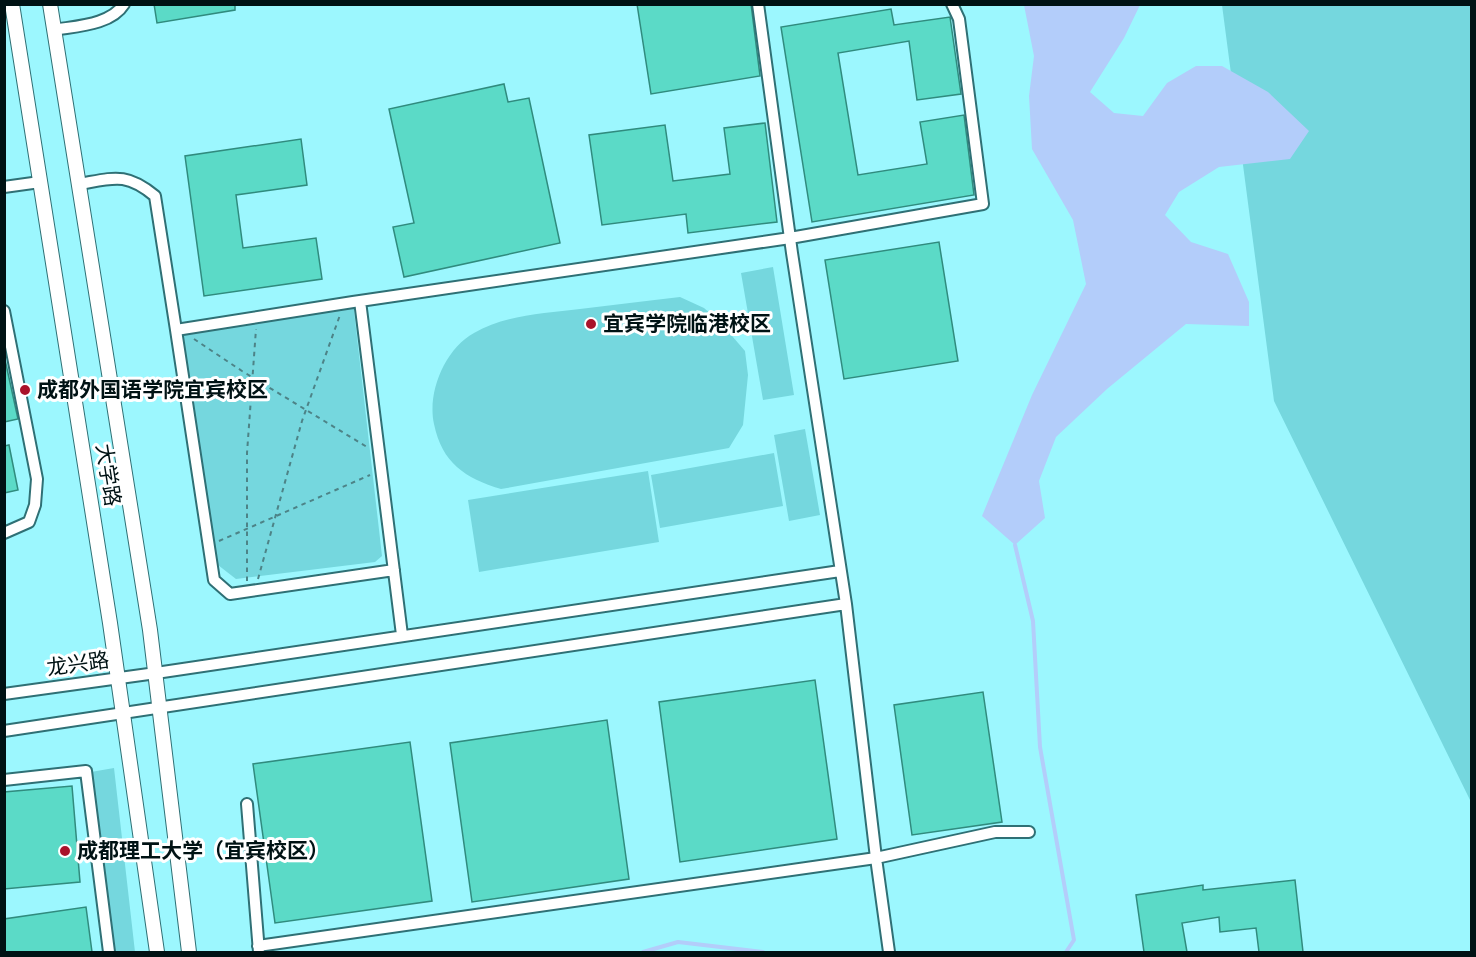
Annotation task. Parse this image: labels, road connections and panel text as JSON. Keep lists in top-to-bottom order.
{
  "streets": {
    "main road": ["大学路"],
    "street": ["龙兴路"]
  },
  "crossings": [
    ["大学路", "龙兴路"]
  ],
  "places": ["宜宾学院临港校区", "成都外国语学院宜宾校区", "成都理工大学（宜宾校区）"]
}
